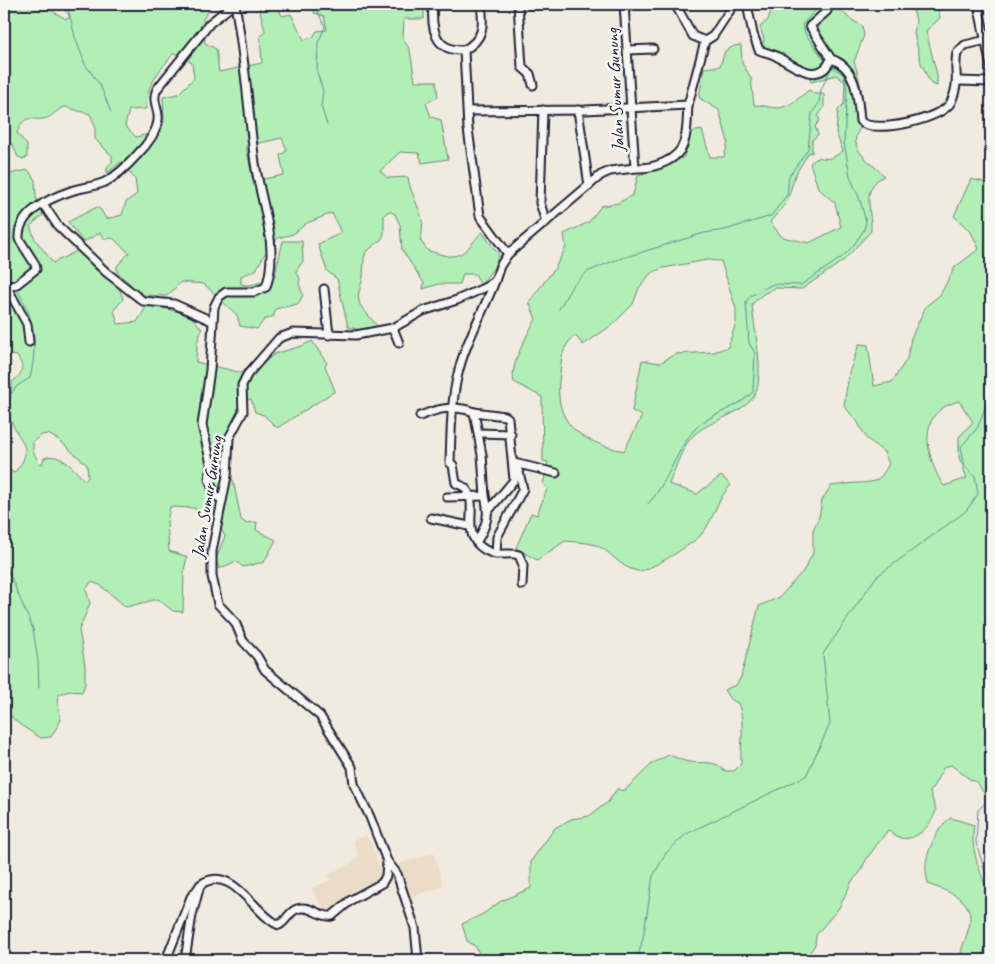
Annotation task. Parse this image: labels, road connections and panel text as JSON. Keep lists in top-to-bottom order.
{
  "streets": {
    "street": ["Jalan Sumur Gunung"]
  }
}
